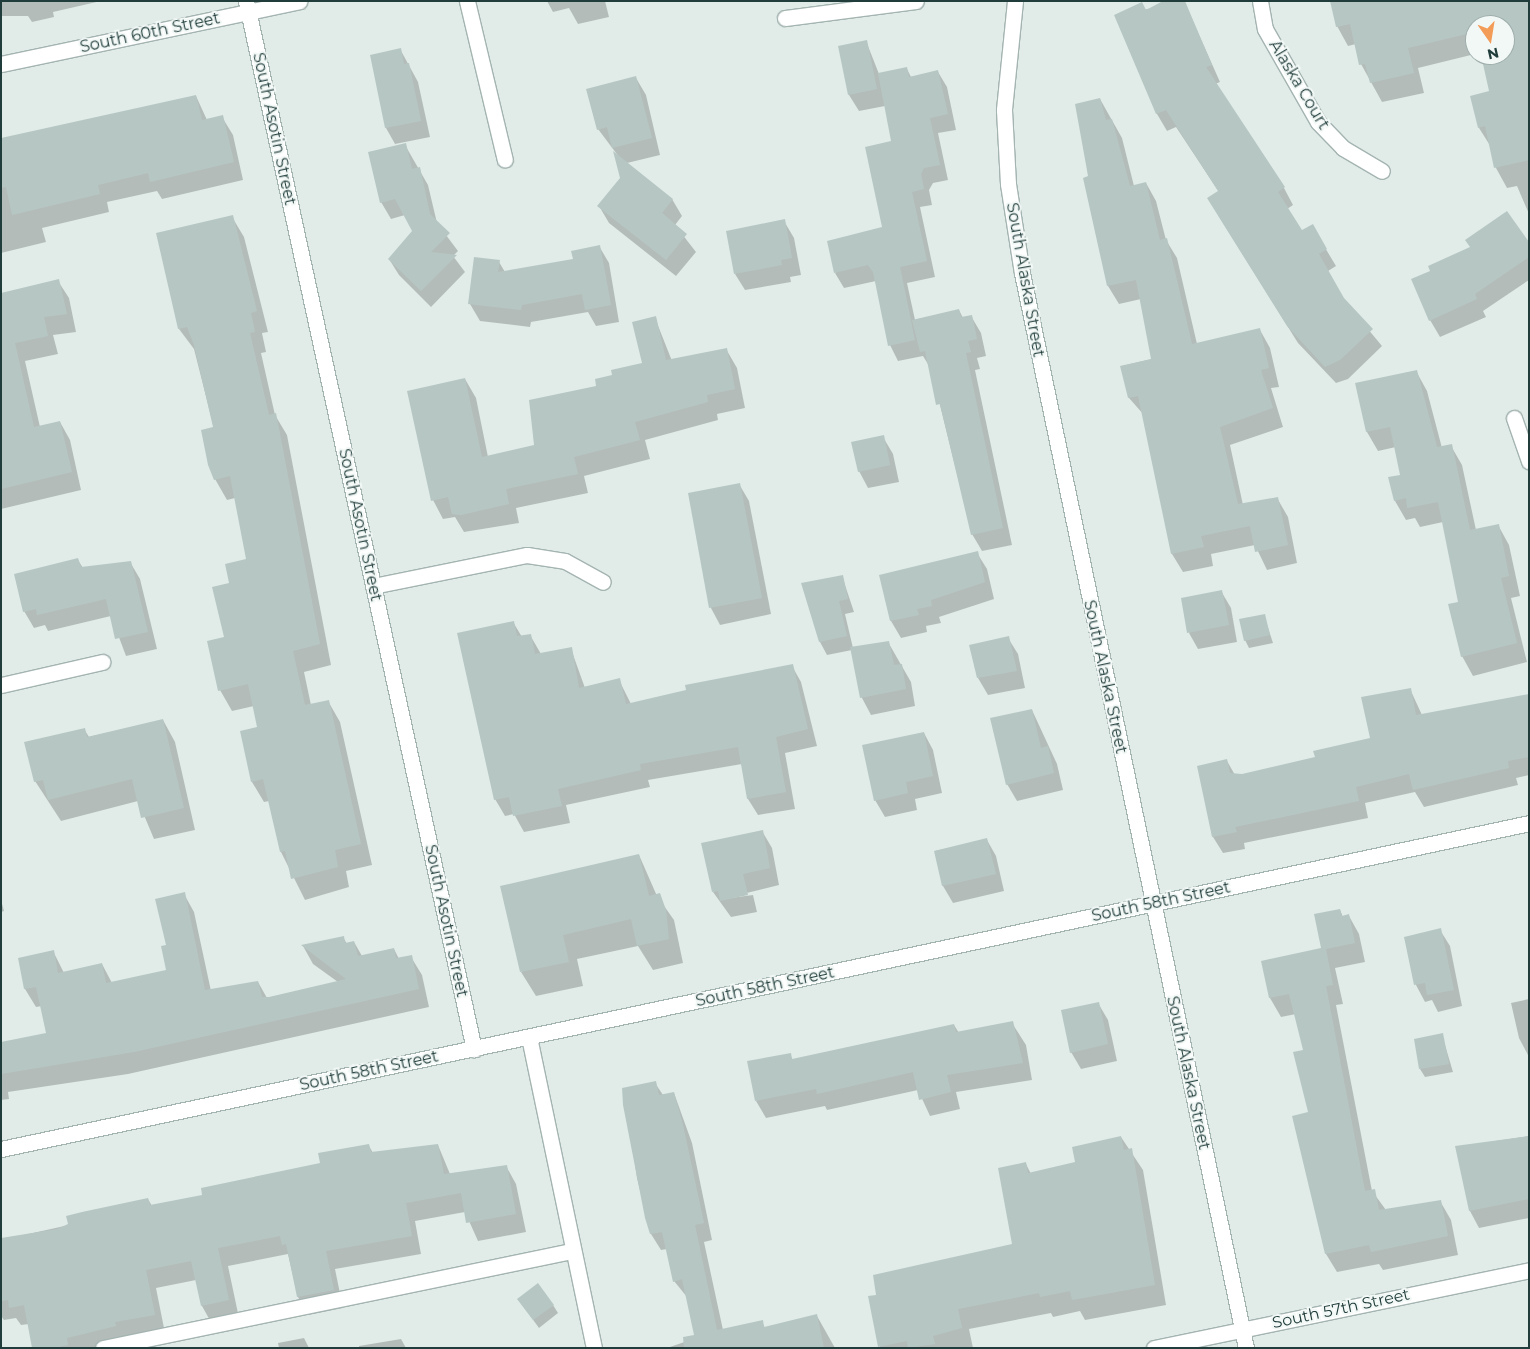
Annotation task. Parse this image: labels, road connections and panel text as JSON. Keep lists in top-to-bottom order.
{
  "streets": {
    "street": [
      "South 60th Street",
      "Alaska Court",
      "South Asotin Street",
      "South Alaska Street",
      "South 58th Street",
      "South 57th Street"
    ]
  },
  "crossings": [
    ["South 60th Street", "South Asotin Street"],
    ["South Asotin Street", "South 58th Street"],
    ["South Alaska Street", "South 58th Street"],
    ["South Alaska Street", "South 57th Street"]
  ],
  "north": "bottom"
}
